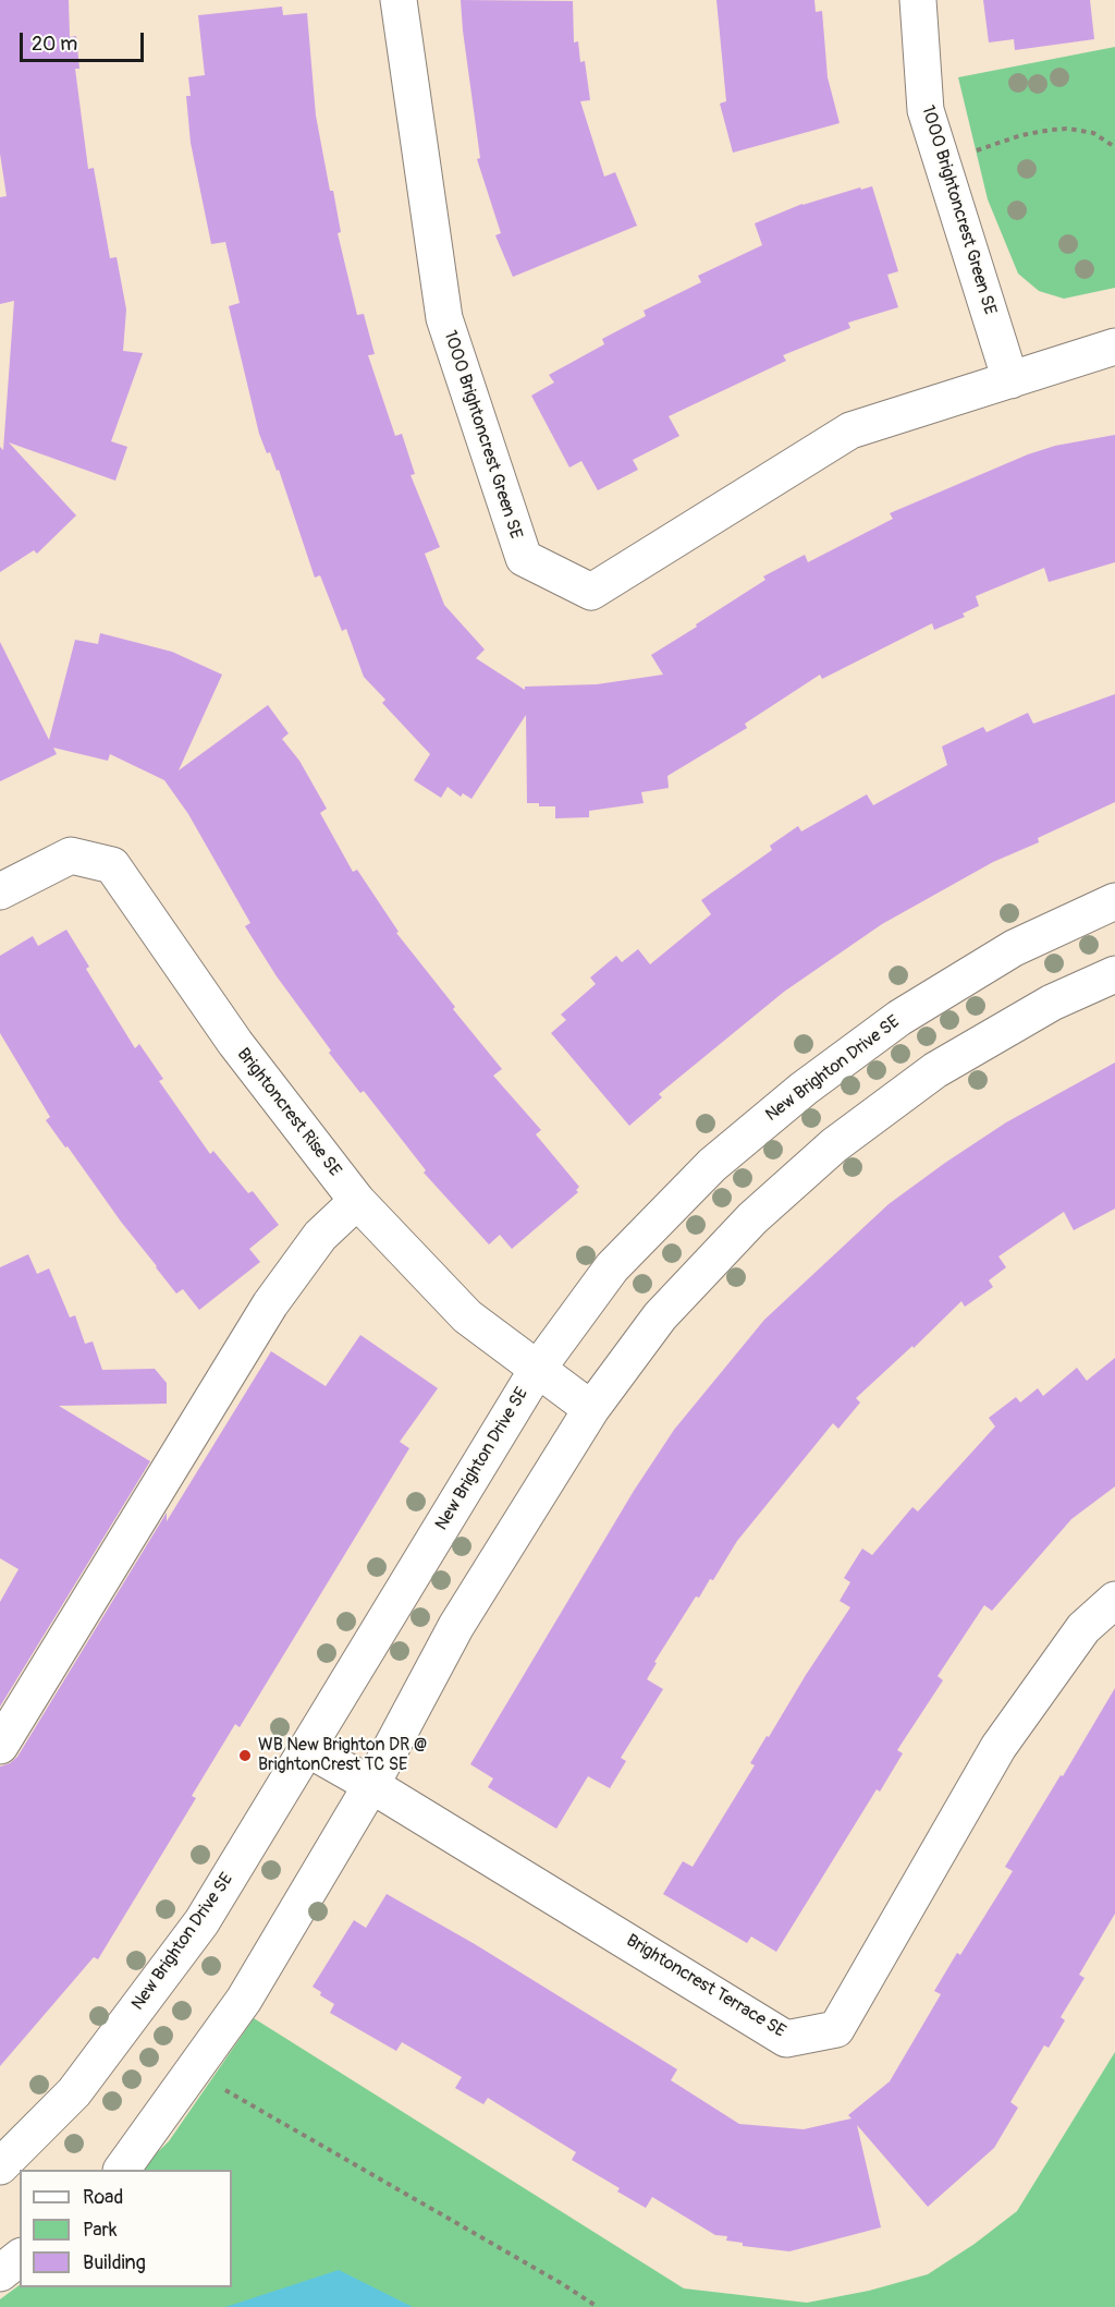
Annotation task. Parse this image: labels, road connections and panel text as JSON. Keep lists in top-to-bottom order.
{
  "streets": {
    "street": [
      "1000 Brightoncrest Green SE",
      "New Brighton Drive SE",
      "Brightoncrest Rise SE",
      "Brightoncrest Terrace SE"
    ]
  },
  "crossings": [
    ["New Brighton Drive SE", "Brightoncrest Rise SE"],
    ["New Brighton Drive SE", "Brightoncrest Terrace SE"]
  ],
  "places": ["WB New Brighton DR @ BrightonCrest TC SE"],
  "legend": ["Road", "Park", "Building"],
  "scale_bar": "20 m"
}
